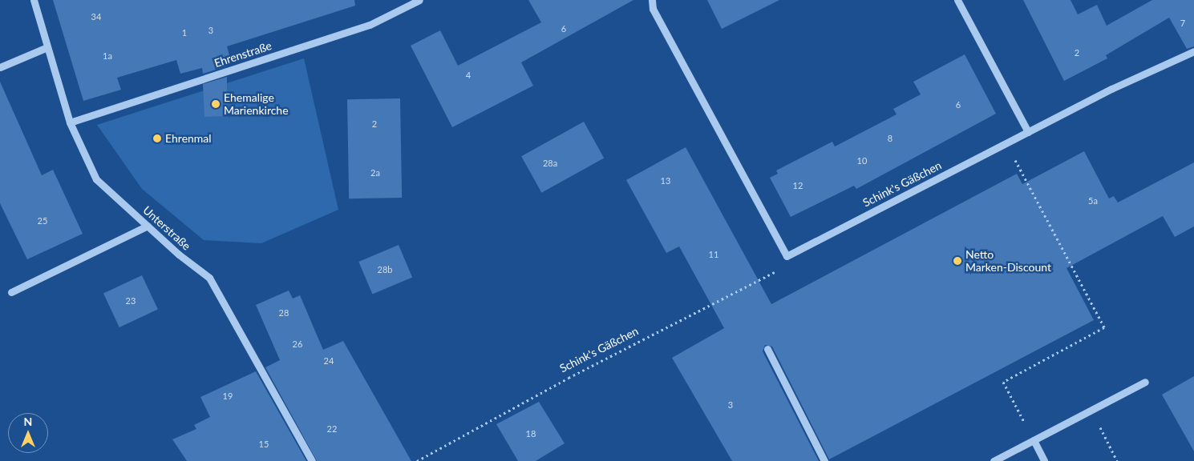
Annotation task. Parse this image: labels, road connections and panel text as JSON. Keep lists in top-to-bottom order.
{
  "streets": {
    "street": ["Ehrenstraße", "Schink's Gäßchen", "Unterstraße"]
  },
  "crossings": [
    ["Ehrenstraße", "Unterstraße"]
  ],
  "places": ["Ehemalige Marienkirche", "Ehrenmal", "Netto Marken-Discount"],
  "house_numbers": [
    "34",
    "7",
    "6",
    "3",
    "1",
    "2",
    "1a",
    "4",
    "6",
    "2",
    "8",
    "10",
    "28a",
    "2a",
    "13",
    "12",
    "5a",
    "25",
    "11",
    "28b",
    "23",
    "28",
    "26",
    "24",
    "19",
    "3",
    "22",
    "18",
    "15"
  ],
  "north": "top"
}
